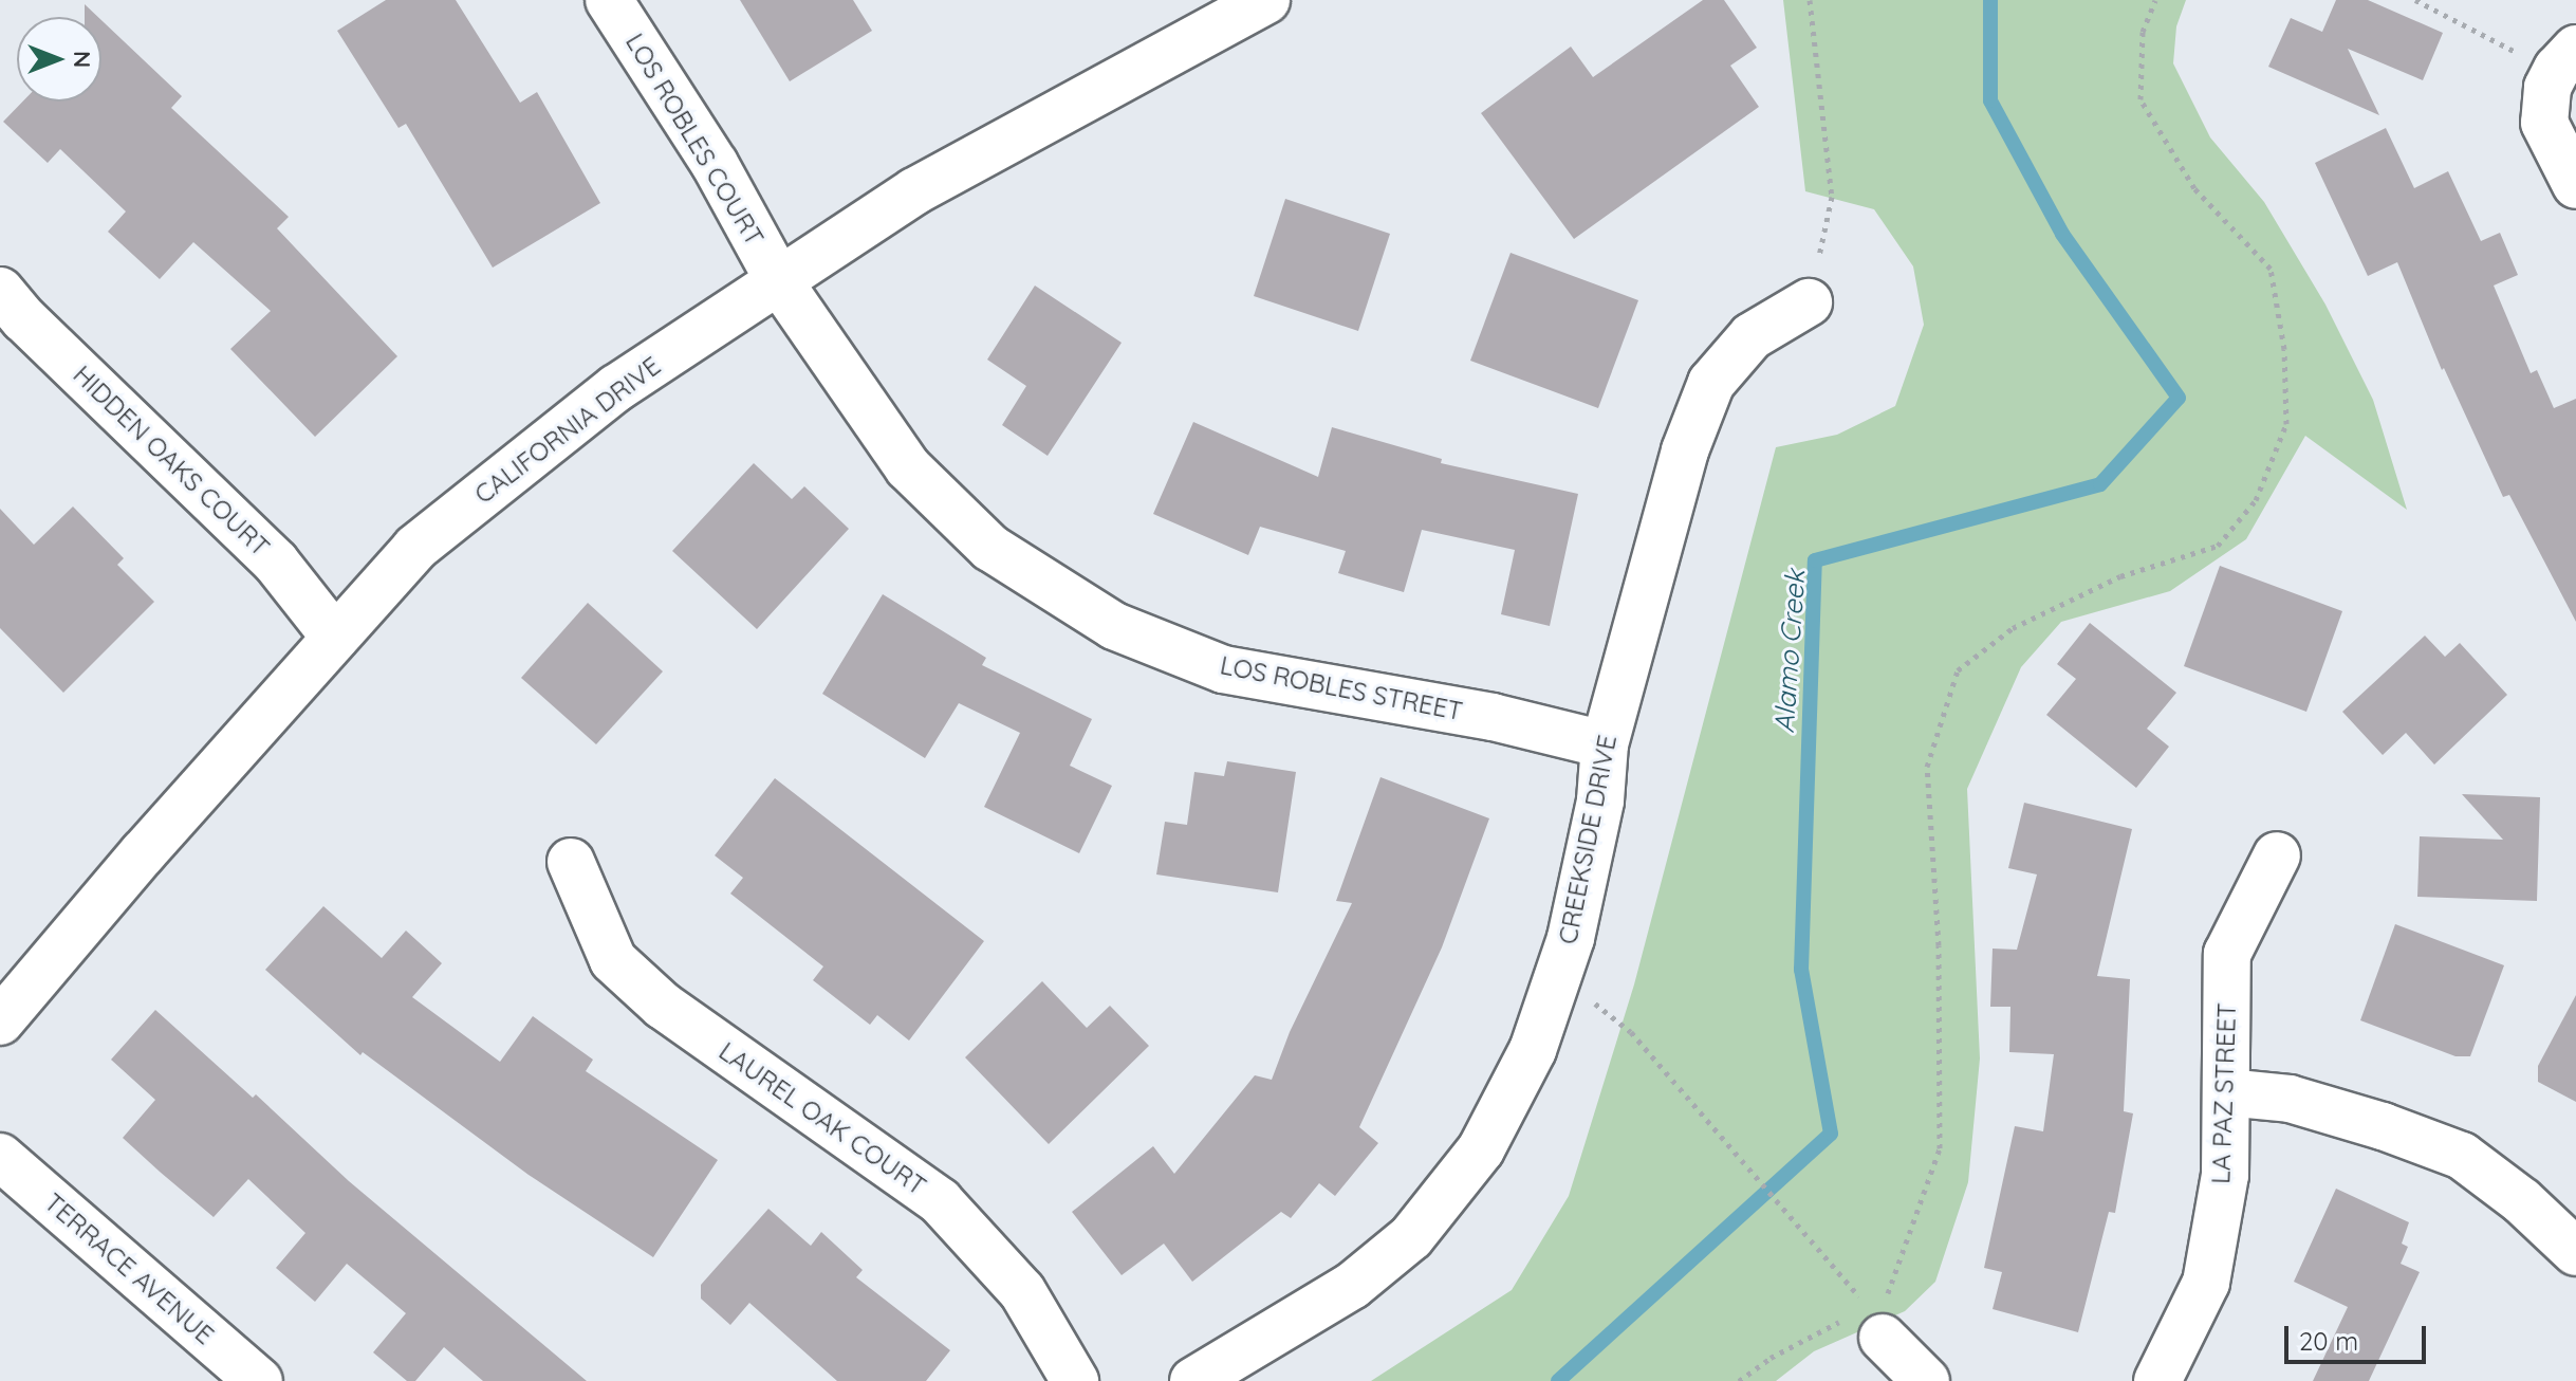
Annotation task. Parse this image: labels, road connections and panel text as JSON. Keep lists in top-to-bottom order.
{
  "streets": {
    "street": [
      "LOS ROBLES COURT",
      "CALIFORNIA DRIVE",
      "HIDDEN OAKS COURT",
      "LOS ROBLES STREET",
      "CREEKSIDE DRIVE",
      "LA PAZ STREET",
      "LAUREL OAK COURT",
      "TERRACE AVENUE"
    ]
  },
  "crossings": [
    ["LOS ROBLES COURT", "CALIFORNIA DRIVE"],
    ["LOS ROBLES COURT", "LOS ROBLES STREET"],
    ["CALIFORNIA DRIVE", "HIDDEN OAKS COURT"],
    ["CALIFORNIA DRIVE", "LOS ROBLES STREET"],
    ["LOS ROBLES STREET", "CREEKSIDE DRIVE"]
  ],
  "water": ["Alamo Creek"],
  "scale_bar": "20 m",
  "north": "right"
}
